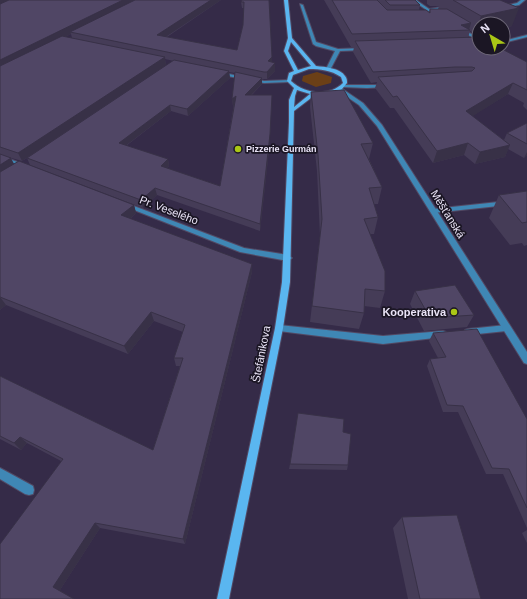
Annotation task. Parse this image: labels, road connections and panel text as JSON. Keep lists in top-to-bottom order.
{
  "streets": {
    "main road": ["Štefánikova"],
    "street": ["Pr. Veselého", "Měšťanská"]
  },
  "crossings": [
    ["Pr. Veselého", "Štefánikova"]
  ],
  "places": ["Pizzerie Gurmán", "Kooperativa"],
  "north": "top left"
}
